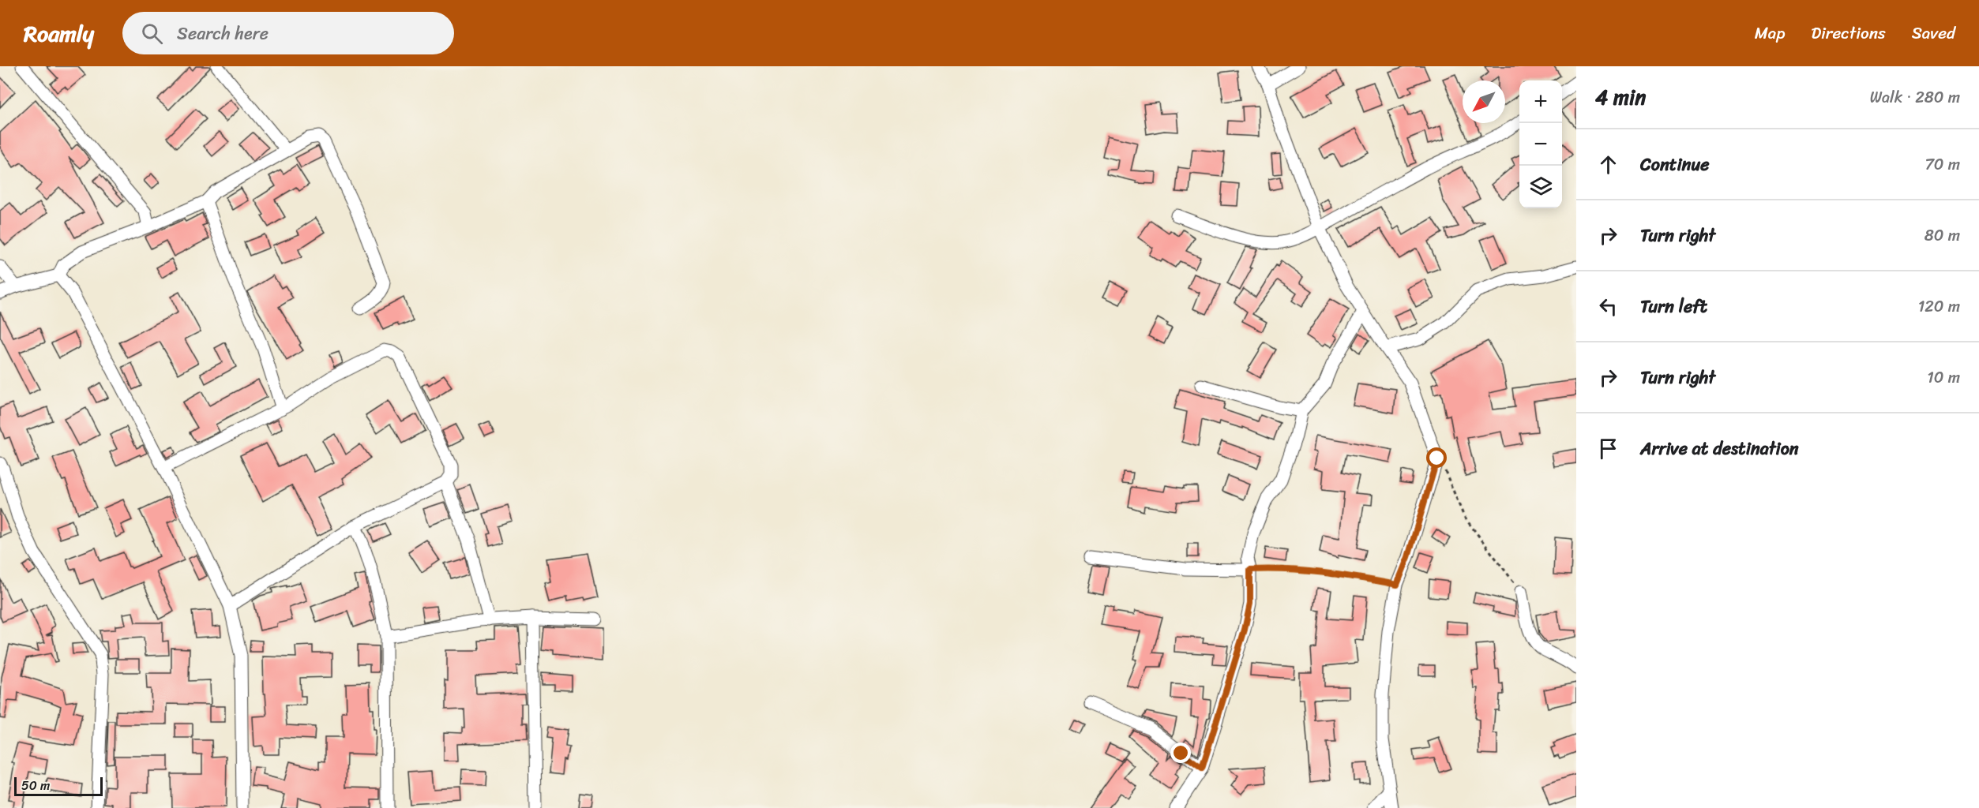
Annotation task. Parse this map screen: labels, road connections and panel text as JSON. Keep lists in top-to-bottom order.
{
  "scale_bar": "50 m",
  "north": "bottom left",
  "page": {
    "header": "Roamly",
    "search": "Search here",
    "nav": ["Map", "Directions", "Saved"],
    "heading": ["4 min", "Walk · 280 m"],
    "map_buttons": ["+", "−"],
    "list": [
      ["Continue", "70 m"],
      ["Turn right", "80 m"],
      ["Turn left", "120 m"],
      ["Turn right", "10 m"],
      "Arrive at destination"
    ],
    "scale": "50 m"
  }
}
